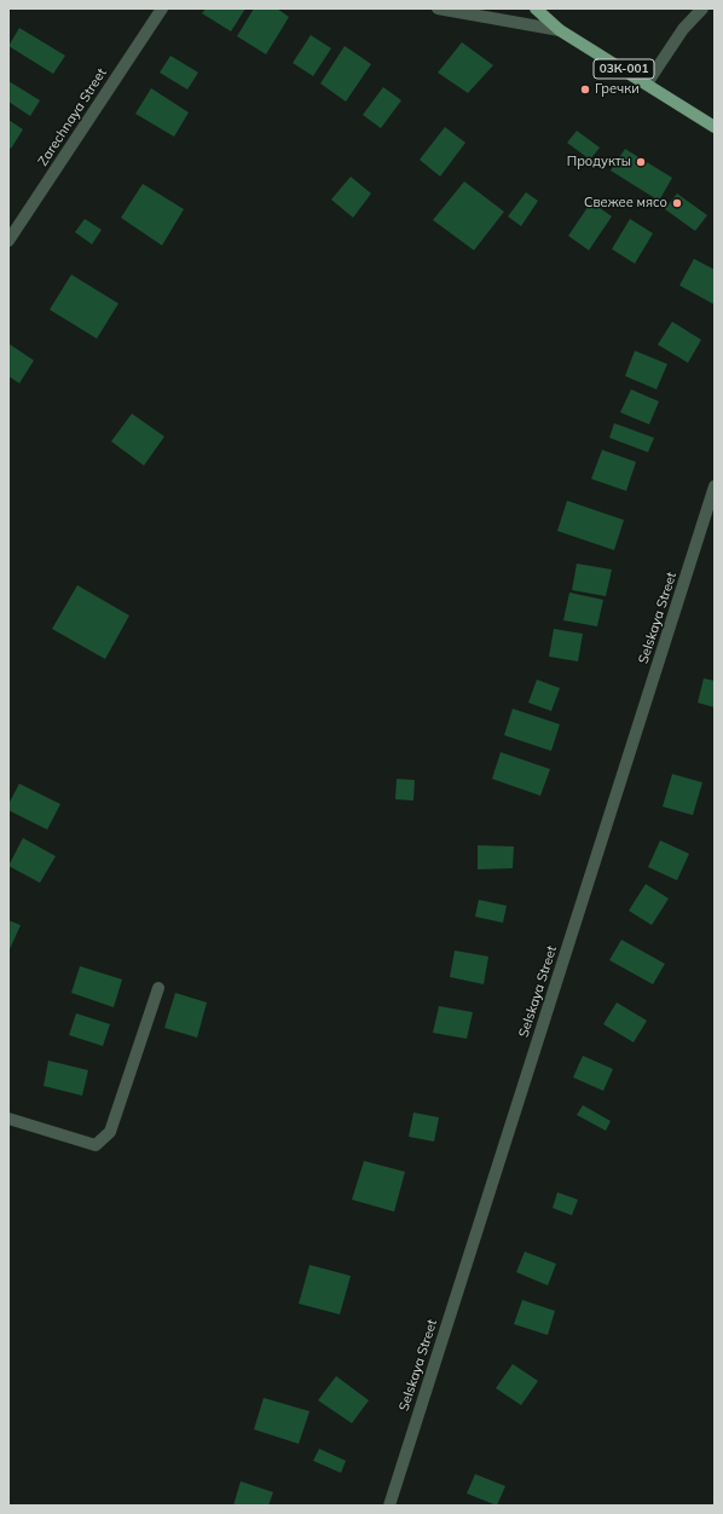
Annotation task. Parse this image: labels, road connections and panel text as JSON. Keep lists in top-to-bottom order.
{
  "streets": {
    "main road": ["03К-001"],
    "street": ["Zarechnaya Street", "Selskaya Street"]
  },
  "places": ["Гречки", "Продукты", "Свежее мясо"]
}
